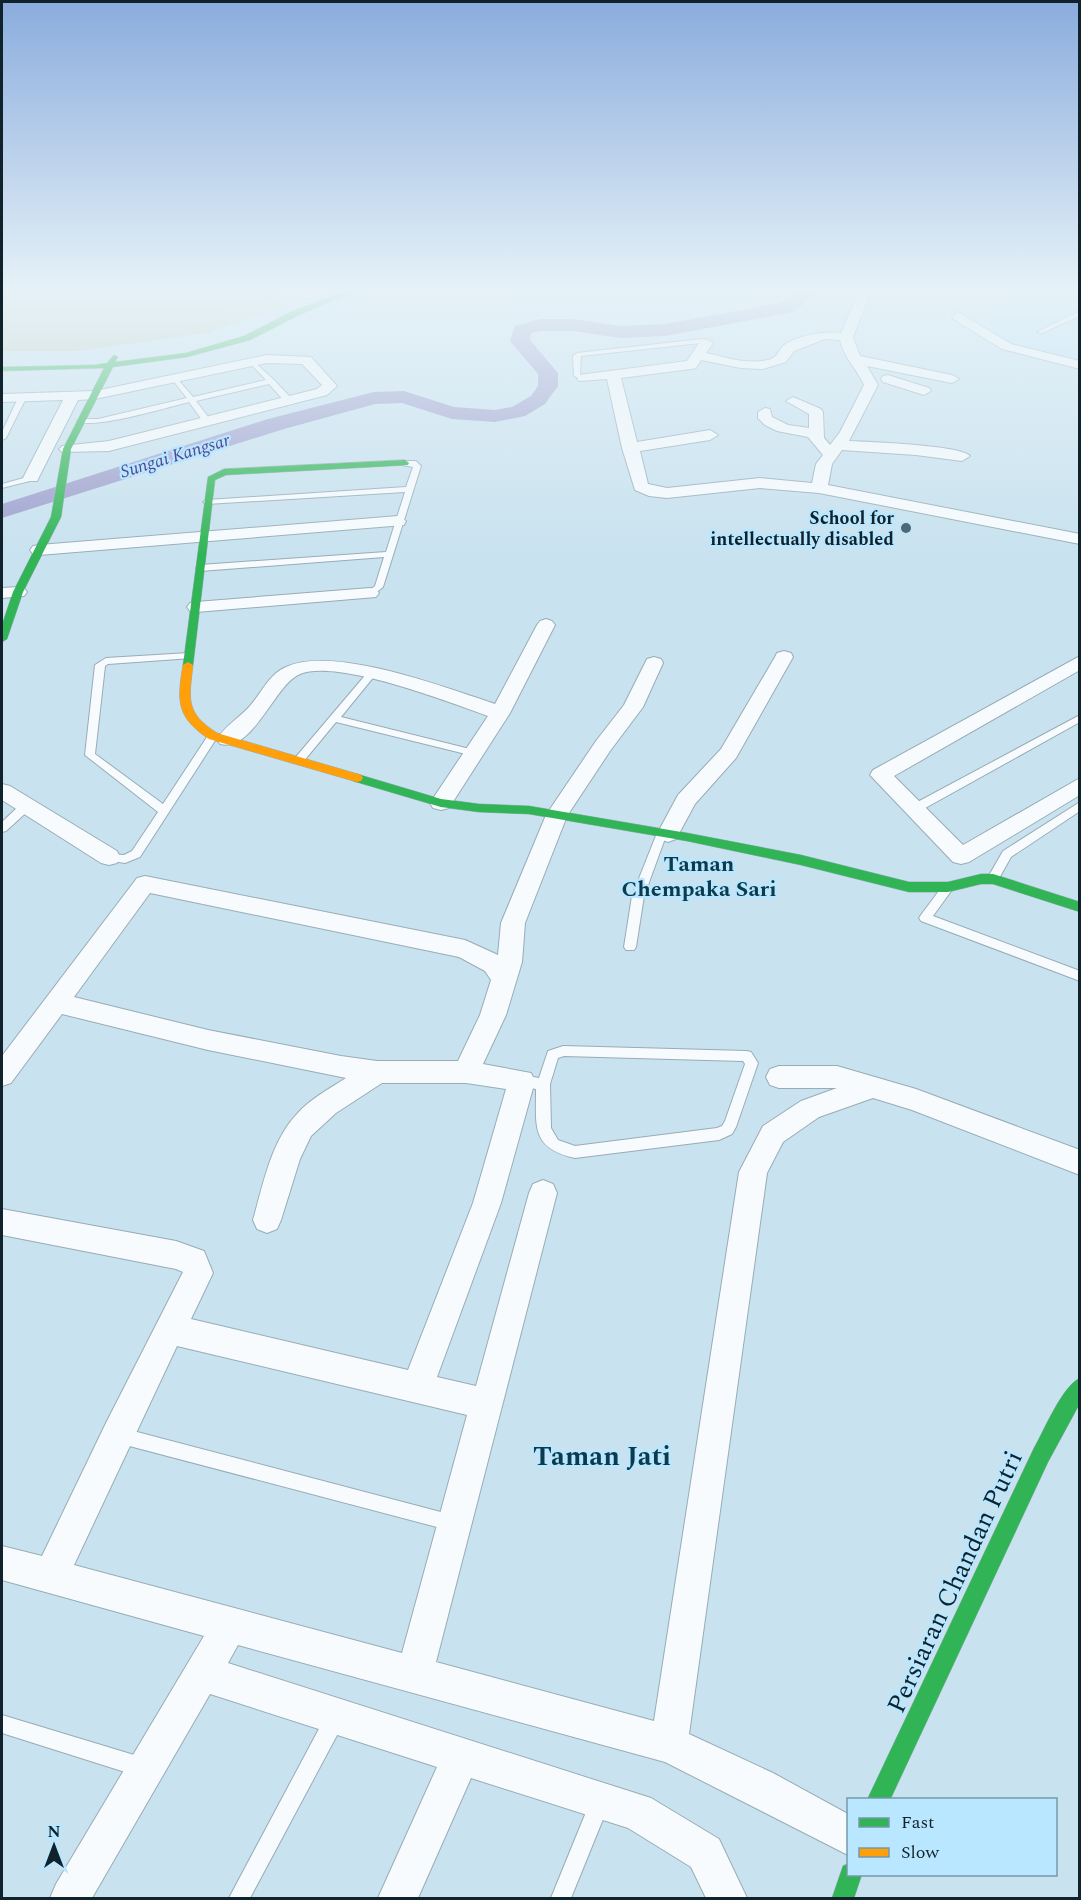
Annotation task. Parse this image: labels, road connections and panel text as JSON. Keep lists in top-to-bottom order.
{
  "streets": {
    "street": ["Persiaran Chandan Putri"]
  },
  "districts": ["Taman Chempaka Sari", "Taman Jati"],
  "water": ["Sungai Kangsar"],
  "places": ["School for intellectually disabled"],
  "legend": ["Fast", "Slow"],
  "north": "top"
}
